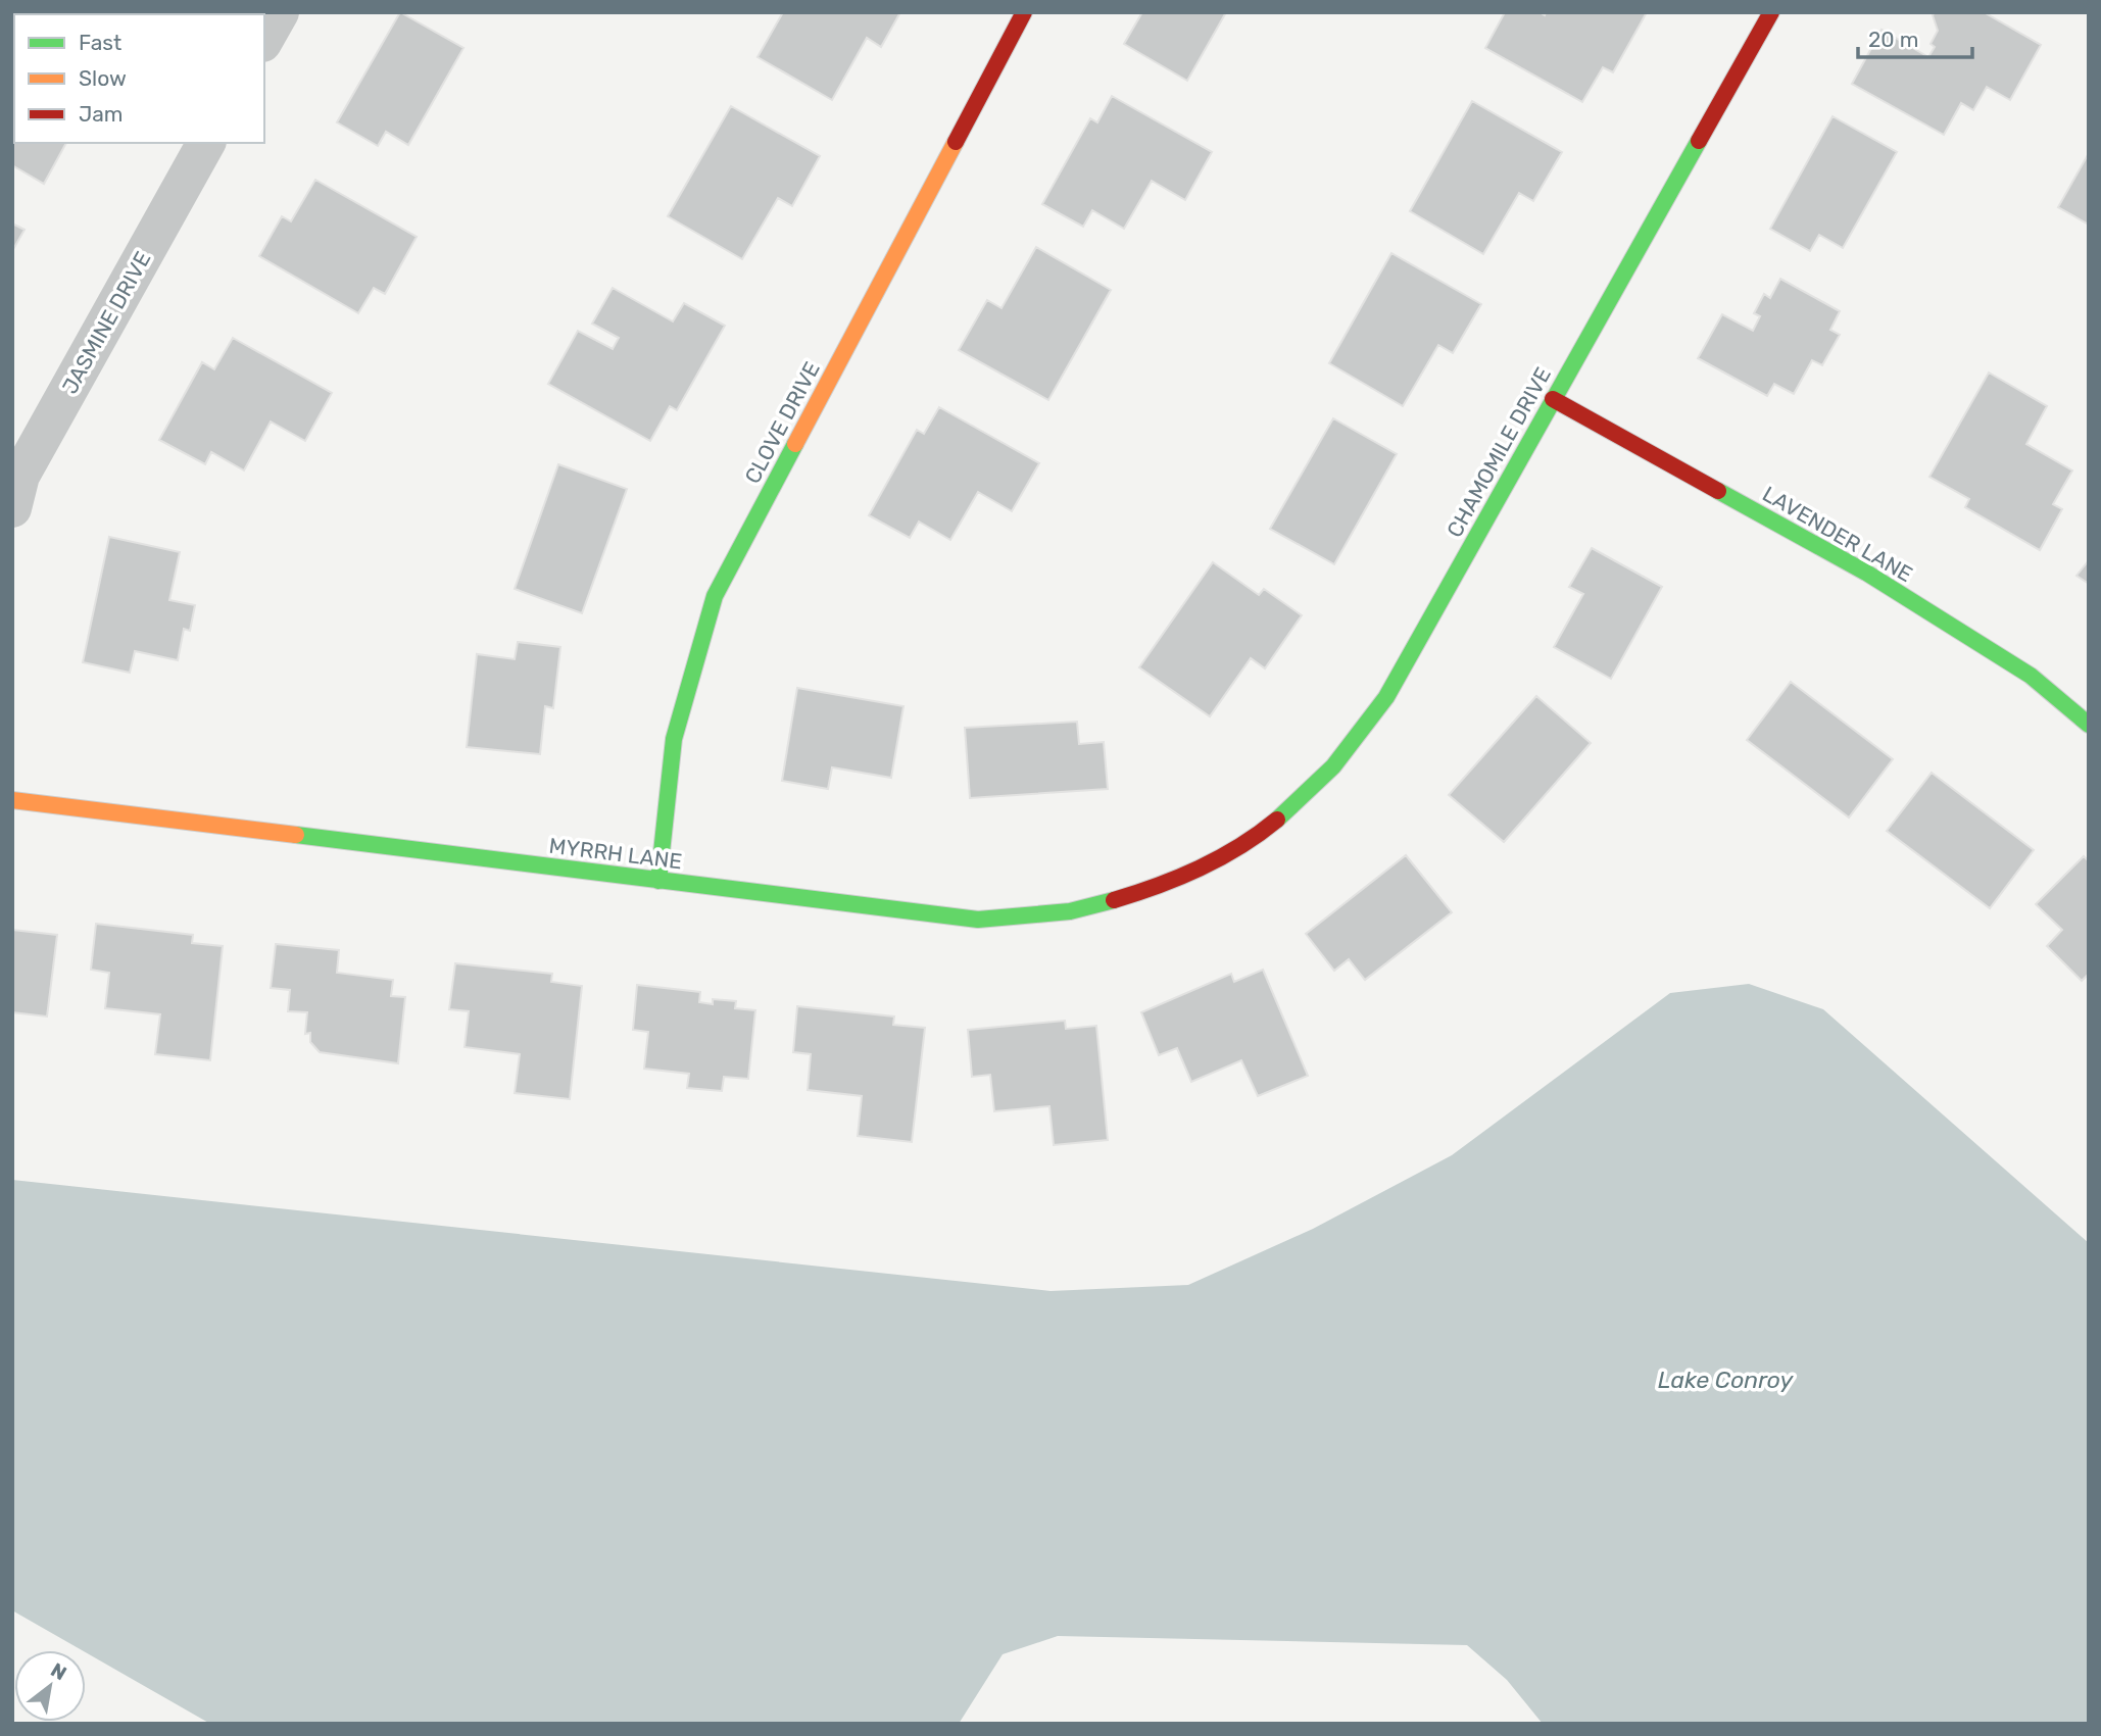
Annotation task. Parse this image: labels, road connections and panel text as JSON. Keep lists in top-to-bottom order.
{
  "streets": {
    "street": [
      "JASMINE DRIVE",
      "CLOVE DRIVE",
      "CHAMOMILE DRIVE",
      "LAVENDER LANE",
      "MYRRH LANE"
    ]
  },
  "crossings": [
    ["CLOVE DRIVE", "MYRRH LANE"],
    ["CHAMOMILE DRIVE", "LAVENDER LANE"],
    ["CHAMOMILE DRIVE", "MYRRH LANE"]
  ],
  "water": ["Lake Conroy"],
  "legend": ["Fast", "Slow", "Jam"],
  "scale_bar": "20 m",
  "north": "top right"
}
